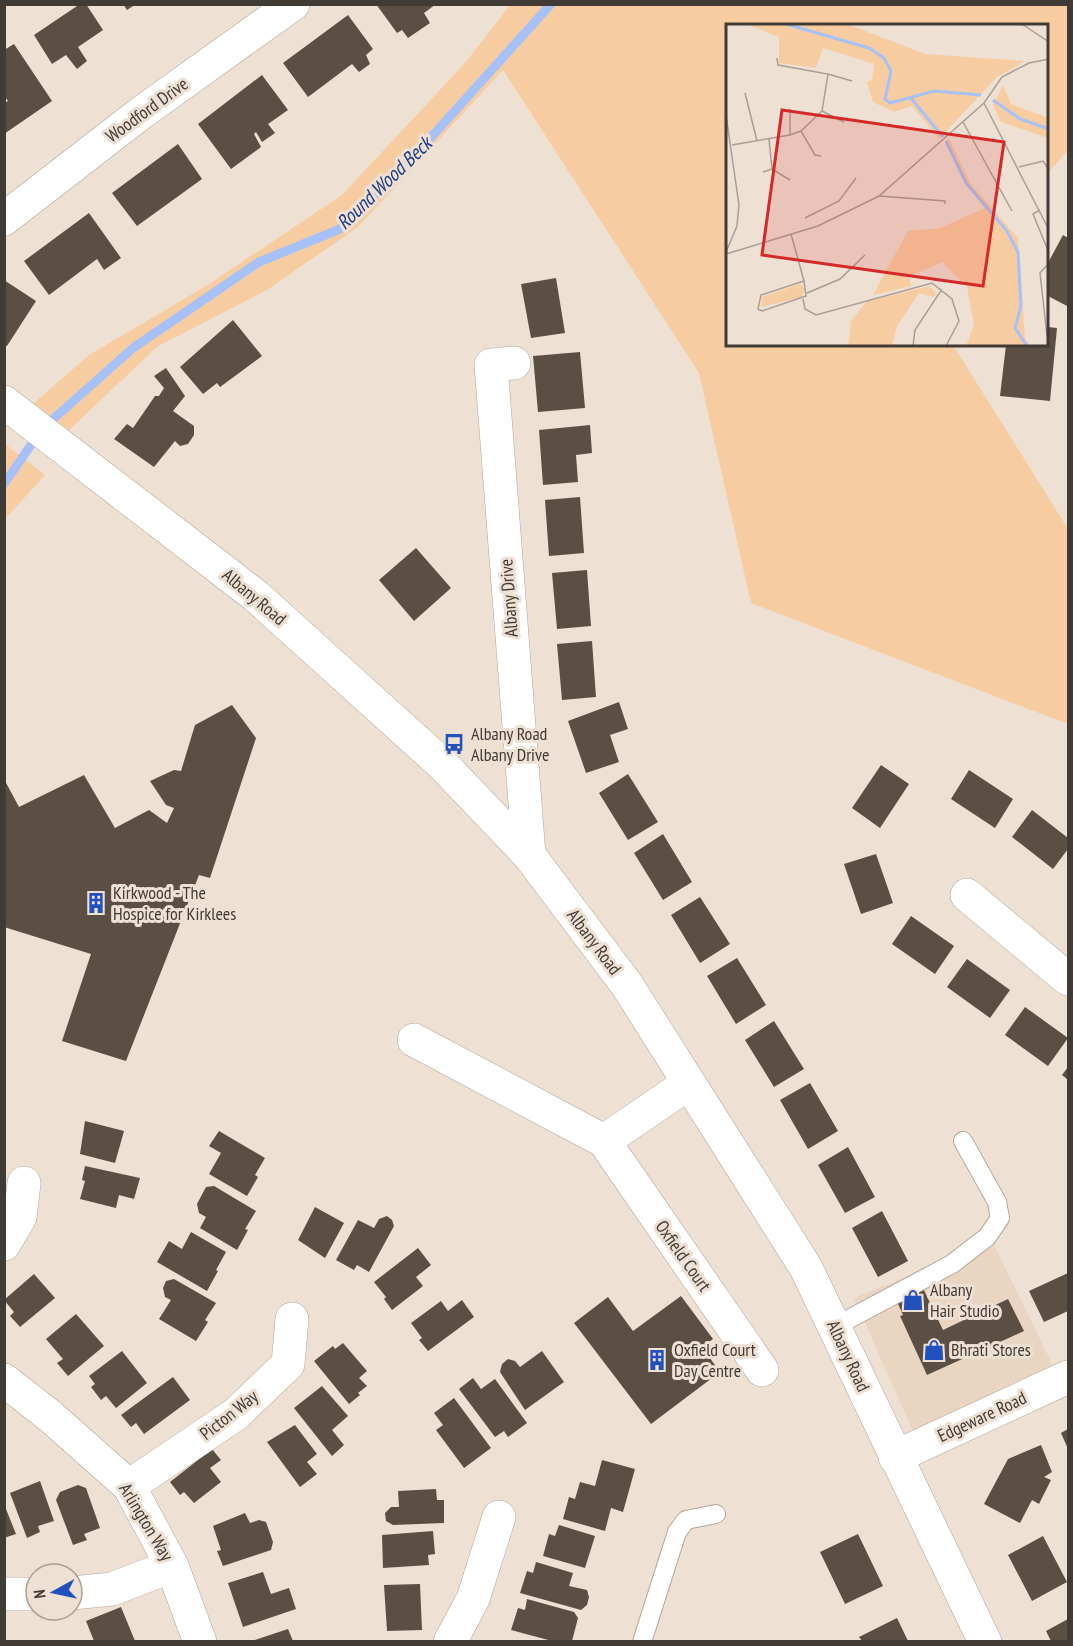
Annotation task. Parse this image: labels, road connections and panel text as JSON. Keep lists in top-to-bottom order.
{
  "streets": {
    "street": [
      "Woodford Drive",
      "Albany Road",
      "Albany Drive",
      "Oxfield Court",
      "Picton Way",
      "Edgeware Road",
      "Arlington Way"
    ]
  },
  "crossings": [
    ["Albany Road", "Albany Drive"],
    ["Albany Road", "Edgeware Road"],
    ["Picton Way", "Arlington Way"]
  ],
  "water": ["Round Wood Beck"],
  "places": {
    "bus stop": ["Albany Road Albany Drive"],
    "building": ["Kirkwood - The Hospice for Kirklees", "Oxfield Court Day Centre"],
    "shop": ["Albany Hair Studio", "Bhrati Stores"]
  },
  "north": "left"
}
